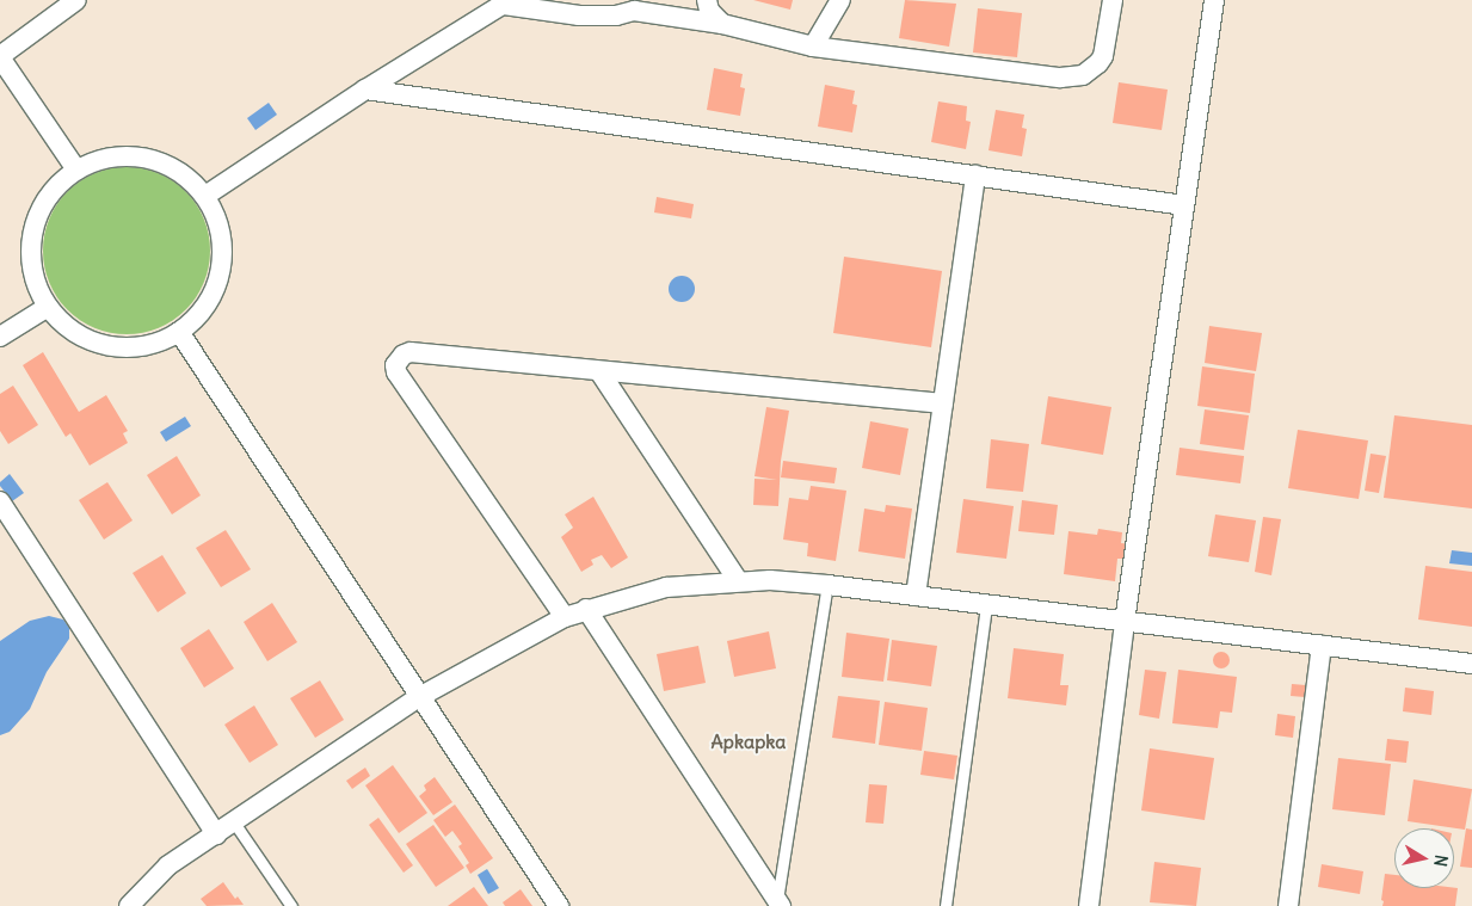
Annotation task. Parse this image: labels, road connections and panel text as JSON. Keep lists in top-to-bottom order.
{
  "districts": ["Apkapka"],
  "north": "right"
}
